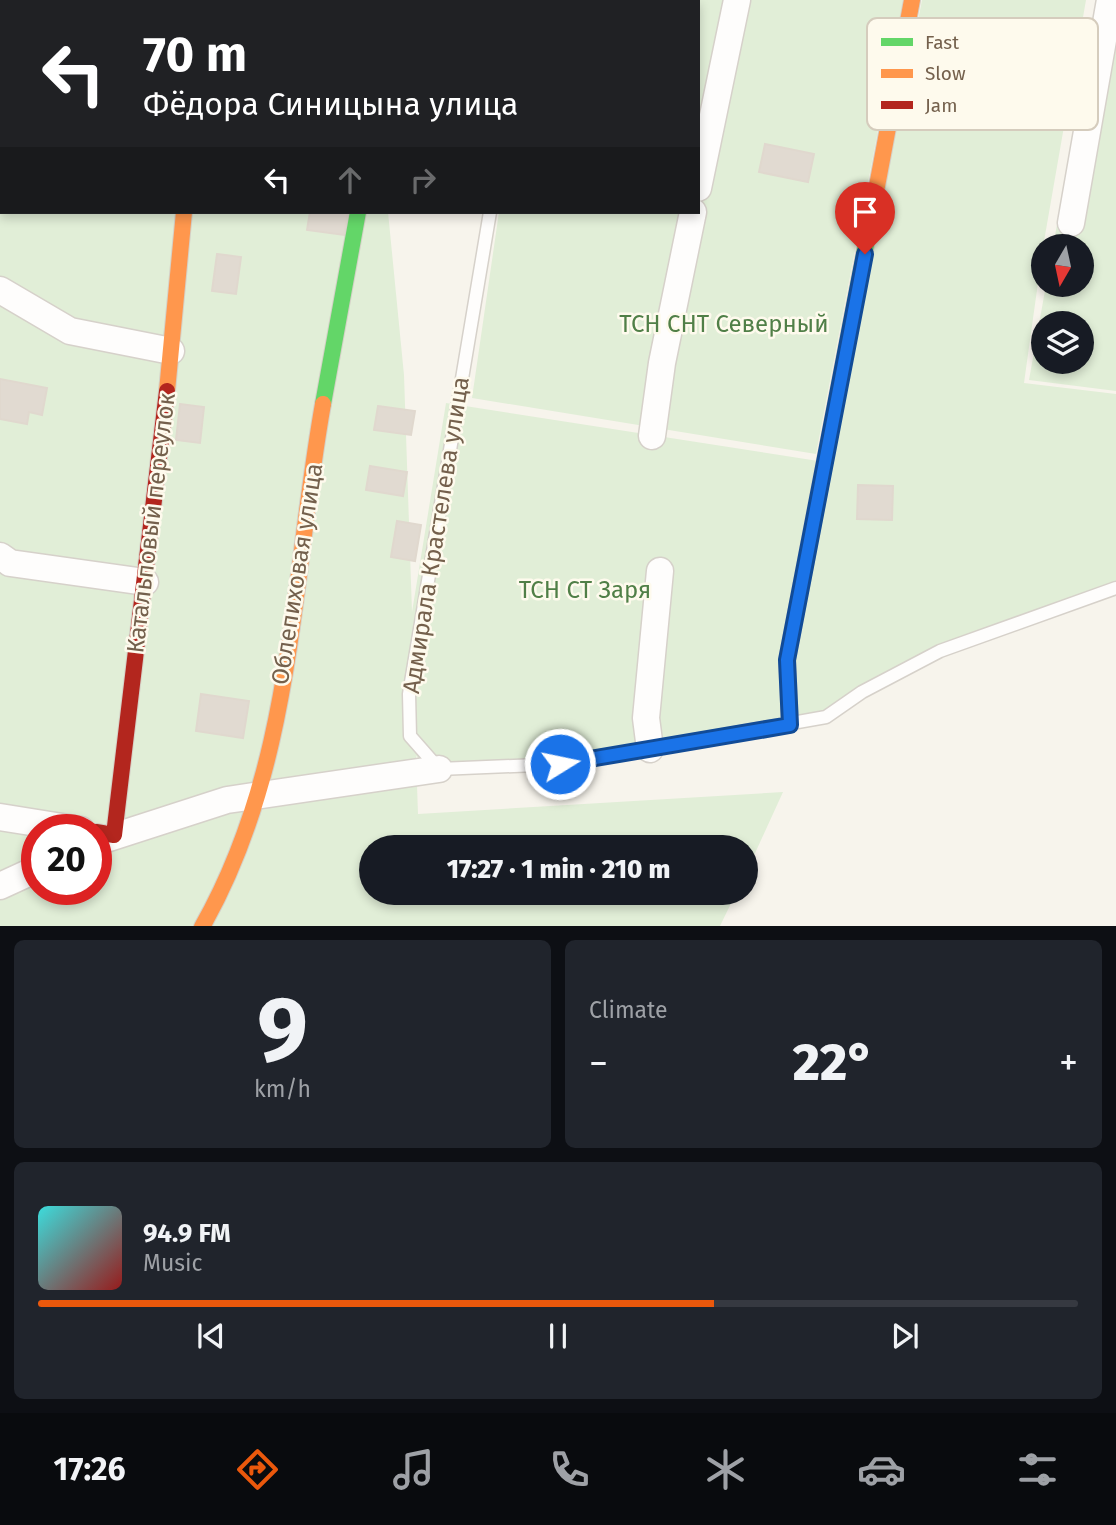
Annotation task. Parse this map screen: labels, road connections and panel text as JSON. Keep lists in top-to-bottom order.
{
  "streets": {
    "street": ["Катальповый переулок", "Облепиховая улица"],
    "lane": ["Адмирала Крастелева улица"]
  },
  "parks": ["ТСН СНТ Северный", "ТСН СТ Заря"],
  "legend": ["Fast", "Slow", "Jam"],
  "north": "bottom",
  "page": {
    "turn": ["70 m", "Фёдора Синицына улица"],
    "limit": "20",
    "trip": "17:27 · 1 min · 210 m",
    "tile": [
      ["9", "km/h"],
      "Climate"
    ],
    "heat": ["−", "22°", "+"],
    "song": ["94.9 FM", "Music"],
    "tabs": "17:26"
  }
}
